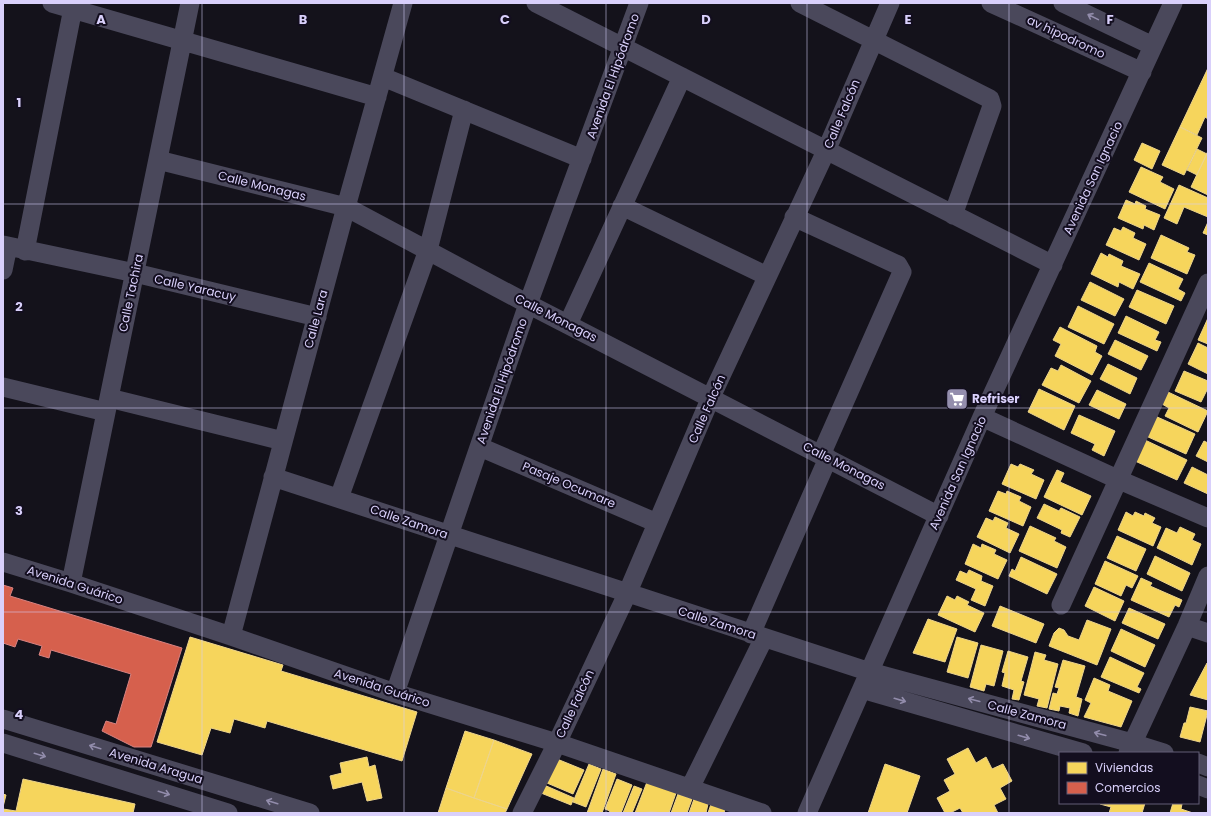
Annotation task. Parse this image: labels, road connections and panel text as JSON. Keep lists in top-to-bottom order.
{
  "streets": {
    "street": [
      "av hipodromo",
      "Avenida El Hipódromo",
      "Calle Falcón",
      "Avenida San Ignacio",
      "Calle Monagas",
      "Calle Yaracuy",
      "Calle Tachira",
      "Calle Lara",
      "Pasaje Ocumare",
      "Calle Zamora",
      "Avenida Guárico",
      "Avenida Aragua"
    ]
  },
  "crossings": [
    ["av hipodromo", "Avenida San Ignacio"],
    ["Avenida El Hipódromo", "Calle Monagas"],
    ["Avenida El Hipódromo", "Pasaje Ocumare"],
    ["Avenida El Hipódromo", "Calle Zamora"],
    ["Avenida El Hipódromo", "Avenida Guárico"],
    ["Calle Falcón", "Calle Monagas"],
    ["Calle Falcón", "Pasaje Ocumare"],
    ["Calle Falcón", "Calle Zamora"],
    ["Calle Falcón", "Avenida Guárico"],
    ["Avenida San Ignacio", "Calle Monagas"],
    ["Avenida San Ignacio", "Calle Zamora"],
    ["Calle Monagas", "Calle Tachira"],
    ["Calle Monagas", "Calle Lara"],
    ["Calle Yaracuy", "Calle Tachira"],
    ["Calle Yaracuy", "Calle Lara"],
    ["Calle Tachira", "Avenida Guárico"],
    ["Calle Lara", "Calle Zamora"],
    ["Calle Lara", "Avenida Guárico"]
  ],
  "places": {
    "supermarket": ["Refriser"]
  },
  "legend": ["Viviendas", "Comercios"],
  "grid": {
    "columns": [
      "A",
      "B",
      "C",
      "D",
      "E",
      "F"
    ],
    "rows": [
      "1",
      "2",
      "3",
      "4"
    ]
  }
}
